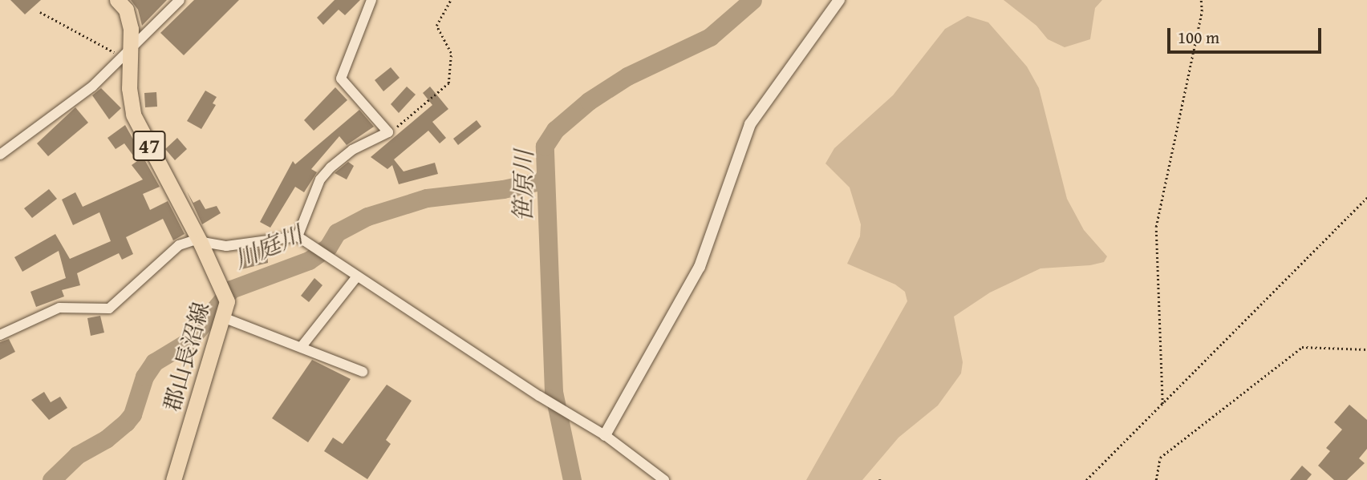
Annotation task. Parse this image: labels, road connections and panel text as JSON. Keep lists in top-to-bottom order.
{
  "streets": {
    "main road": ["47", "郡山長沼線"]
  },
  "water": ["笹原川", "川庭川"],
  "scale_bar": "100 m"
}
